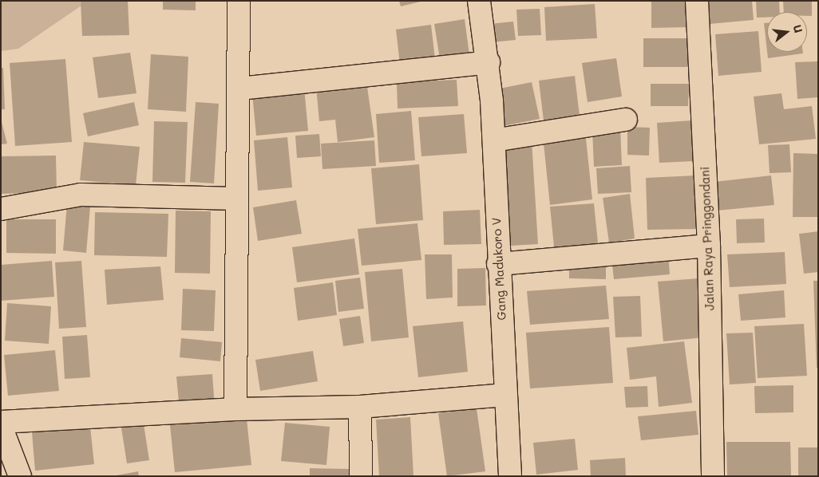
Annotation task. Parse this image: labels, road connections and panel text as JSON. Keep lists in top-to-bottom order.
{
  "streets": {
    "street": ["Jalan Raya Pringgondani", "Gang Madukoro V"]
  },
  "north": "right"
}
